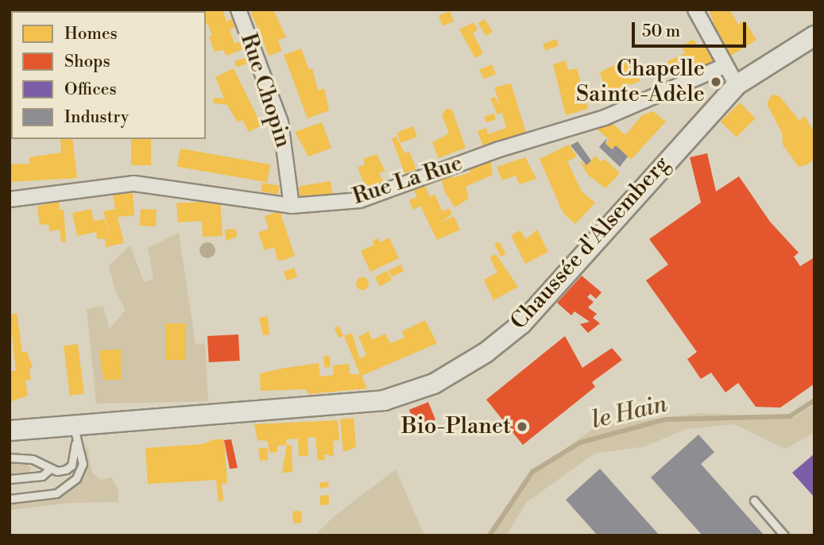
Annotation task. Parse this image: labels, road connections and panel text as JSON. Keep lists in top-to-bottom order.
{
  "streets": {
    "main road": ["Chaussée d'Alsemberg"],
    "street": ["Rue Chopin", "Rue La Rue"]
  },
  "crossings": [
    ["Rue Chopin", "Rue La Rue"]
  ],
  "water": ["le Hain"],
  "places": ["Chapelle Sainte-Adèle", "Bio-Planet"],
  "legend": [
    "Homes",
    "Shops",
    "Offices",
    "Industry"
  ],
  "scale_bar": "50 m"
}
